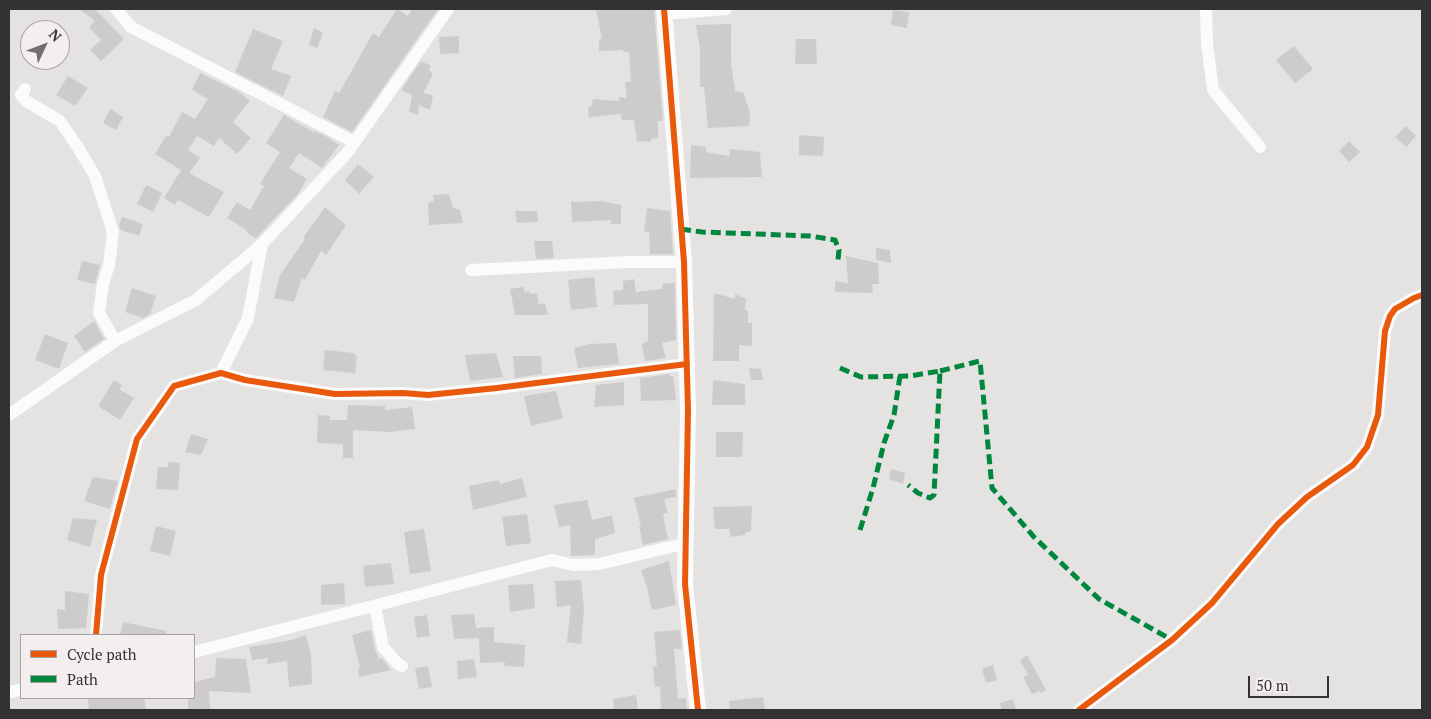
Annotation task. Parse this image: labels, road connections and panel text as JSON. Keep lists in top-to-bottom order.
{
  "legend": ["Cycle path", "Path"],
  "scale_bar": "50 m",
  "north": "top right"
}
